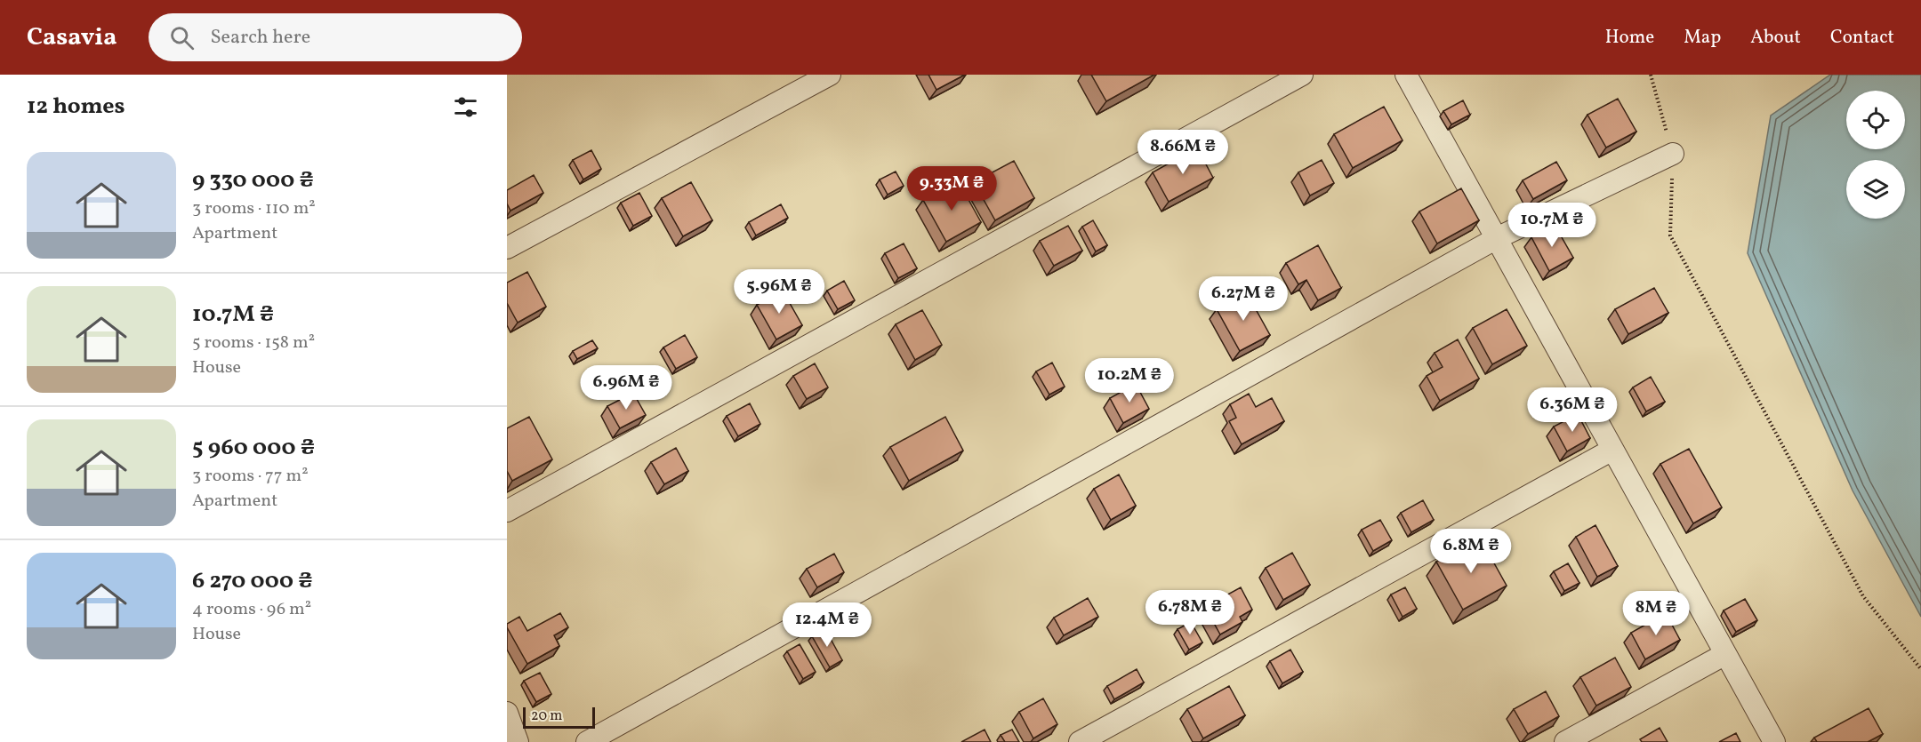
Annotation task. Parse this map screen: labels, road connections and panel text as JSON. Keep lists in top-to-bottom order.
{
  "scale_bar": "20 m",
  "page": {
    "header": "Casavia",
    "search": "Search here",
    "nav": [
      "Home",
      "Map",
      "About",
      "Contact"
    ],
    "heading": "12 homes",
    "price": [
      "8.66M ₴",
      "9.33M ₴",
      "10.7M ₴",
      "5.96M ₴",
      "6.27M ₴",
      "10.2M ₴",
      "6.96M ₴",
      "6.36M ₴",
      "6.8M ₴",
      "6.78M ₴",
      "8M ₴",
      "12.4M ₴"
    ],
    "list": [
      {
        "name": "9 330 000 ₴",
        "note": "3 rooms · 110 m² · Apartment"
      },
      {
        "name": "10.7M ₴",
        "note": "5 rooms · 158 m² · House"
      },
      {
        "name": "5 960 000 ₴",
        "note": "3 rooms · 77 m² · Apartment"
      },
      {
        "name": "6 270 000 ₴",
        "note": "4 rooms · 96 m² · House"
      }
    ],
    "scale": "20 m"
  }
}
